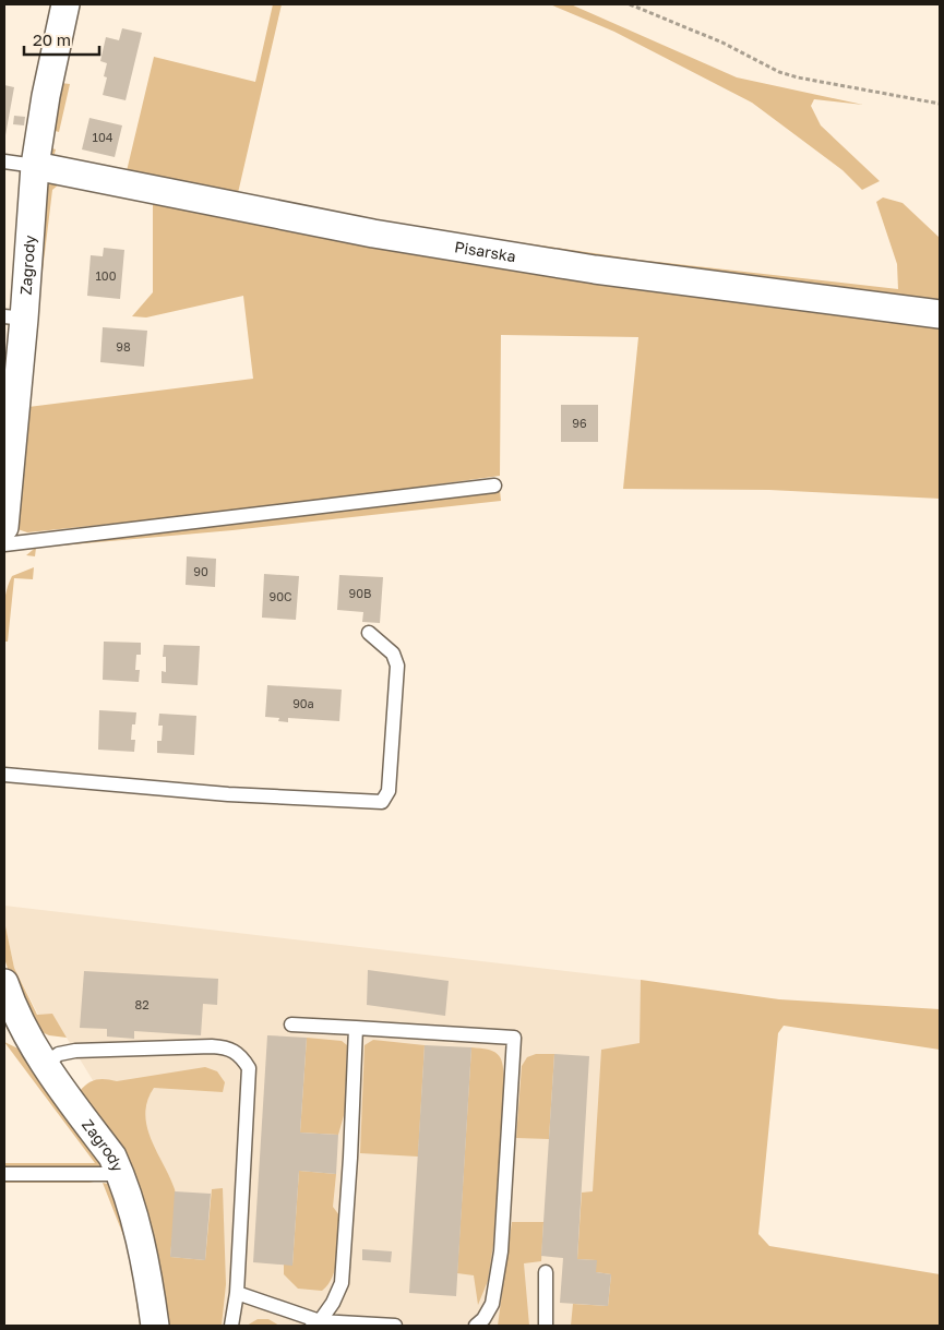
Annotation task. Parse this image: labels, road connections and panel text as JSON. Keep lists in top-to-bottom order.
{
  "streets": {
    "street": ["Pisarska", "Zagrody"]
  },
  "crossings": [
    ["Pisarska", "Zagrody"]
  ],
  "house_numbers": [
    "104",
    "100",
    "98",
    "96",
    "90",
    "90B",
    "90C",
    "90a",
    "82"
  ],
  "scale_bar": "20 m"
}
